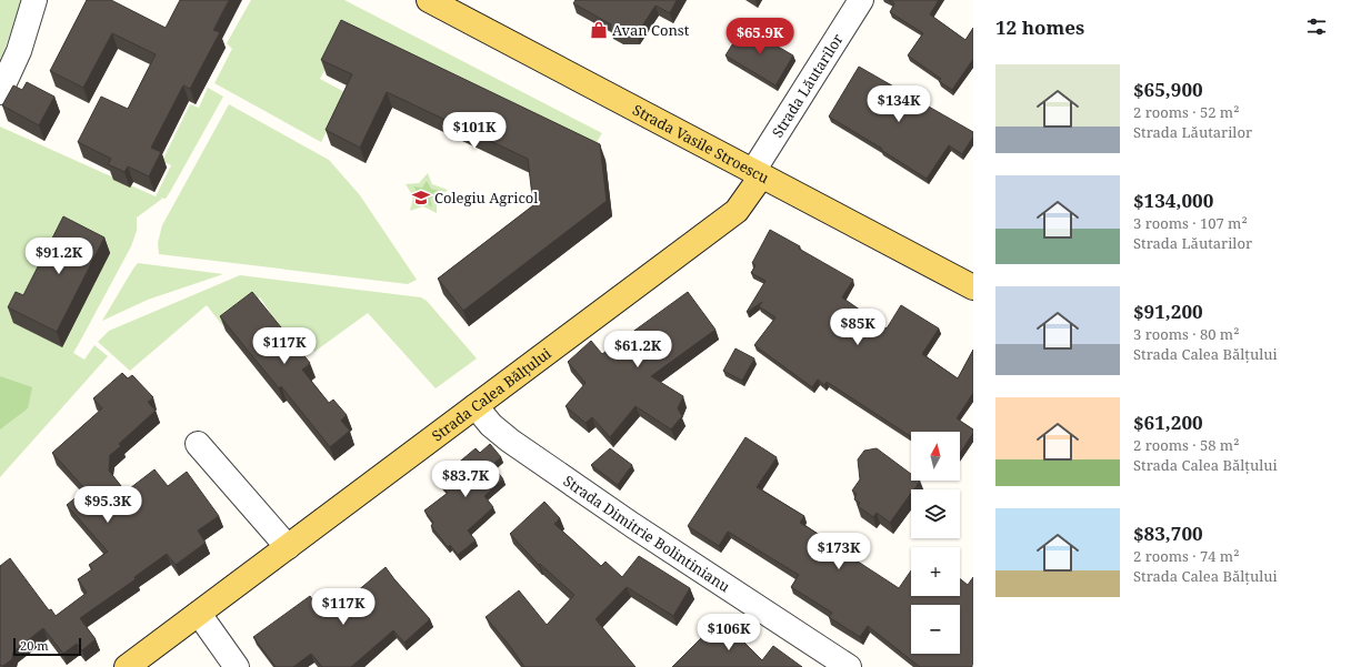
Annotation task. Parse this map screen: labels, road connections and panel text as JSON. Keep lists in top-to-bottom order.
{
  "streets": {
    "main road": ["Strada Vasile Stroescu", "Strada Calea Bălțului"],
    "street": ["Strada Lăutarilor", "Strada Dimitrie Bolintinianu"]
  },
  "crossings": [
    ["Strada Lăutarilor", "Strada Vasile Stroescu"],
    ["Strada Lăutarilor", "Strada Calea Bălțului"],
    ["Strada Vasile Stroescu", "Strada Calea Bălțului"],
    ["Strada Calea Bălțului", "Strada Dimitrie Bolintinianu"]
  ],
  "places": {
    "shop": ["Avan Const"],
    "school or university": ["Colegiu Agricol"]
  },
  "scale_bar": "20 m",
  "north": "top",
  "page": {
    "heading": "12 homes",
    "price": [
      "$65.9K",
      "$134K",
      "$101K",
      "$91.2K",
      "$85K",
      "$117K",
      "$61.2K",
      "$83.7K",
      "$95.3K",
      "$173K",
      "$117K",
      "$106K"
    ],
    "list": [
      {
        "name": "$65,900",
        "note": "2 rooms · 52 m² · Strada Lăutarilor"
      },
      {
        "name": "$134,000",
        "note": "3 rooms · 107 m² · Strada Lăutarilor"
      },
      {
        "name": "$91,200",
        "note": "3 rooms · 80 m² · Strada Calea Bălțului"
      },
      {
        "name": "$61,200",
        "note": "2 rooms · 58 m² · Strada Calea Bălțului"
      },
      {
        "name": "$83,700",
        "note": "2 rooms · 74 m² · Strada Calea Bălțului"
      }
    ],
    "map_buttons": ["+", "−"],
    "scale": "20 m"
  }
}
